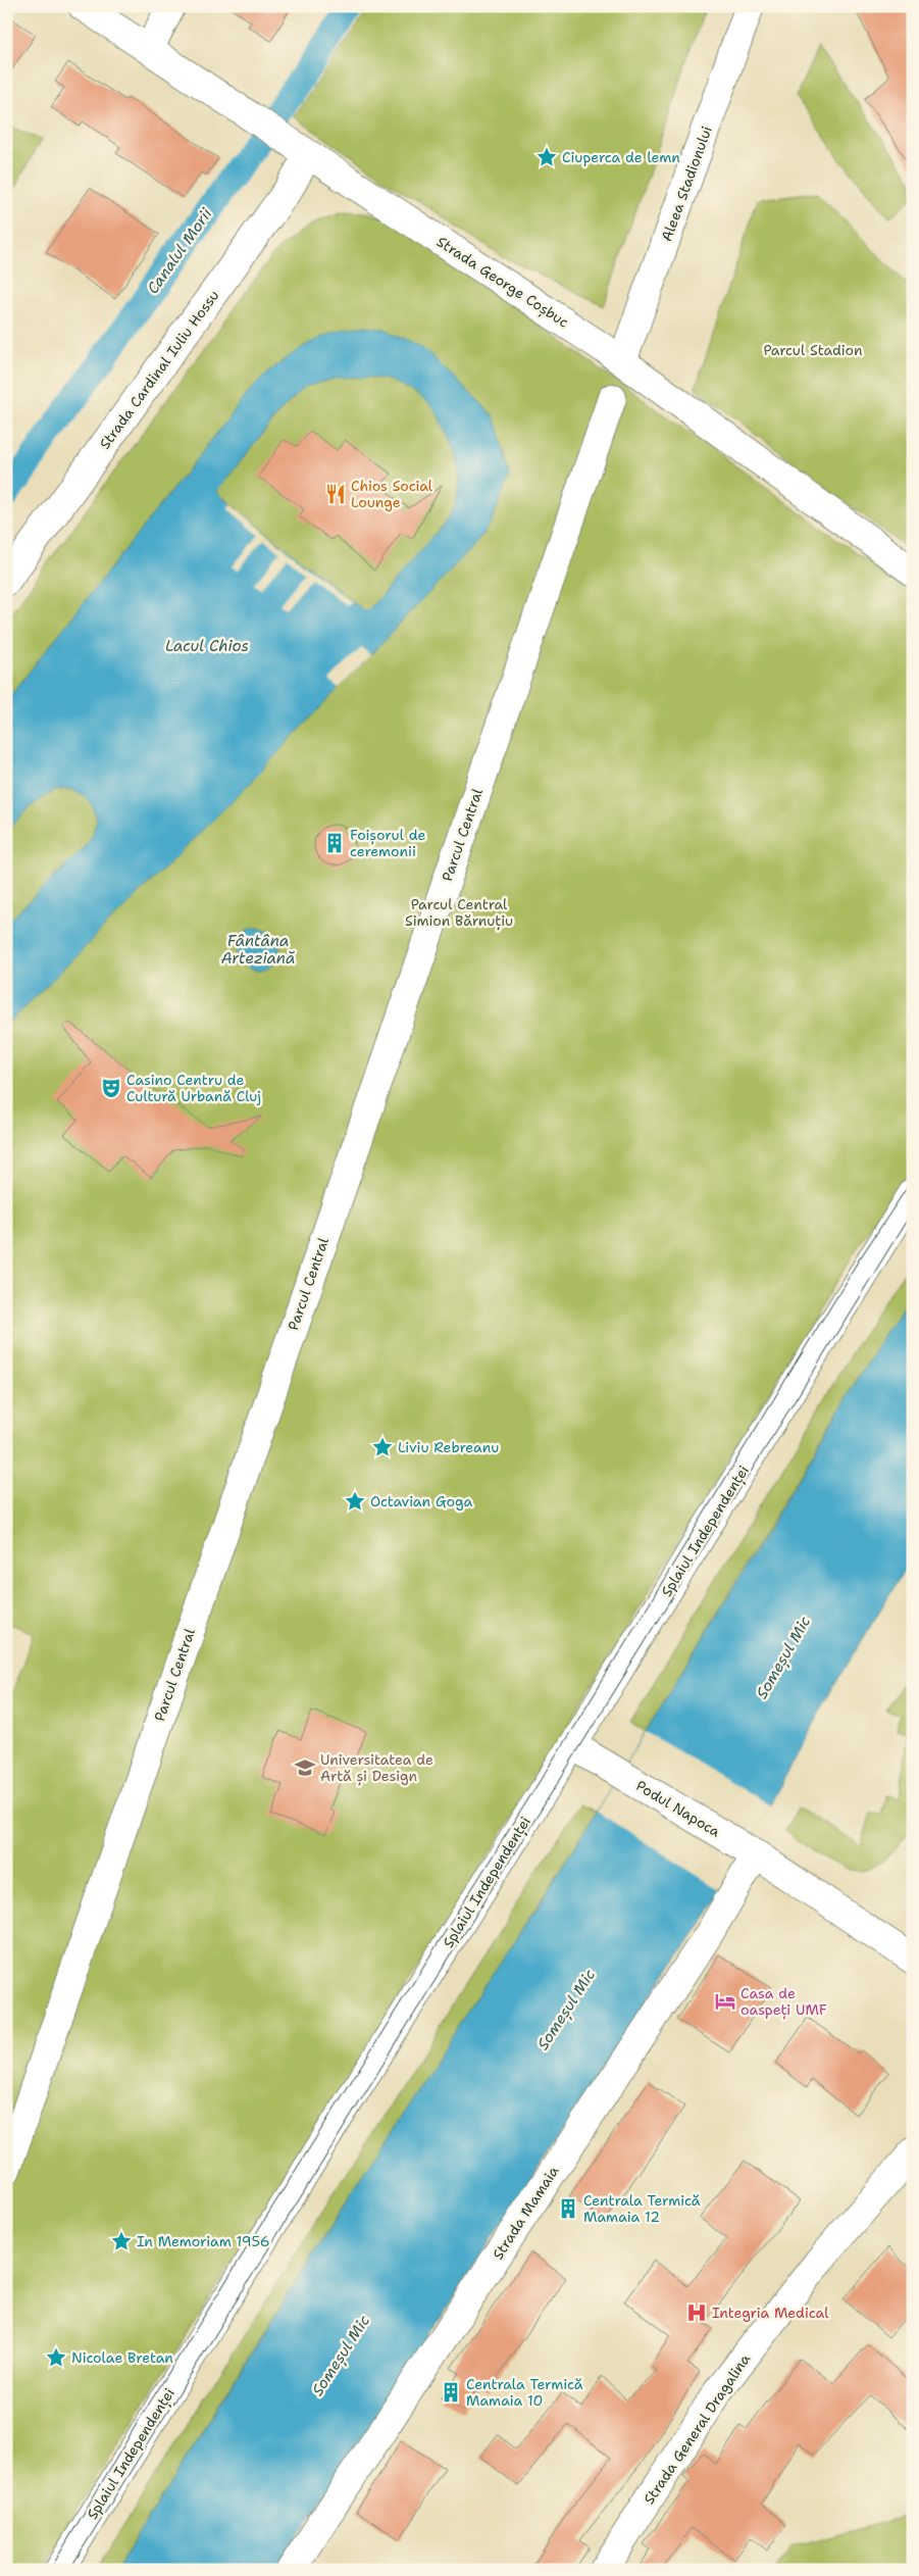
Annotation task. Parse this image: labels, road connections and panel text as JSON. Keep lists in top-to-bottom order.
{
  "streets": {
    "street": [
      "Aleea Stadionului",
      "Strada George Coșbuc",
      "Strada Cardinal Iuliu Hossu",
      "Parcul Central",
      "Splaiul Independenței",
      "Podul Napoca",
      "Strada Mamaia",
      "Strada General Dragalina"
    ]
  },
  "crossings": [
    ["Aleea Stadionului", "Strada George Coșbuc"],
    ["Strada George Coșbuc", "Strada Cardinal Iuliu Hossu"],
    ["Splaiul Independenței", "Podul Napoca"],
    ["Podul Napoca", "Strada Mamaia"]
  ],
  "water": [
    "Canalul Morii",
    "Lacul Chios",
    "Fântâna Arteziană",
    "Someșul Mic"
  ],
  "parks": ["Parcul Stadion", "Parcul Central Simion Bărnuțiu"],
  "places": {
    "place": [
      "Ciuperca de lemn",
      "Liviu Rebreanu",
      "Octavian Goga",
      "In Memoriam 1956",
      "Nicolae Bretan"
    ],
    "restaurant": ["Chios Social Lounge"],
    "building": ["Foișorul de ceremonii", "Centrala Termică Mamaia 12", "Centrala Termică Mamaia 10"],
    "theatre": ["Casino Centru de Cultură Urbană Cluj"],
    "school or university": ["Universitatea de Artă și Design"],
    "hotel": ["Casa de oaspeți UMF"],
    "hospital": ["Integria Medical"]
  }
}
